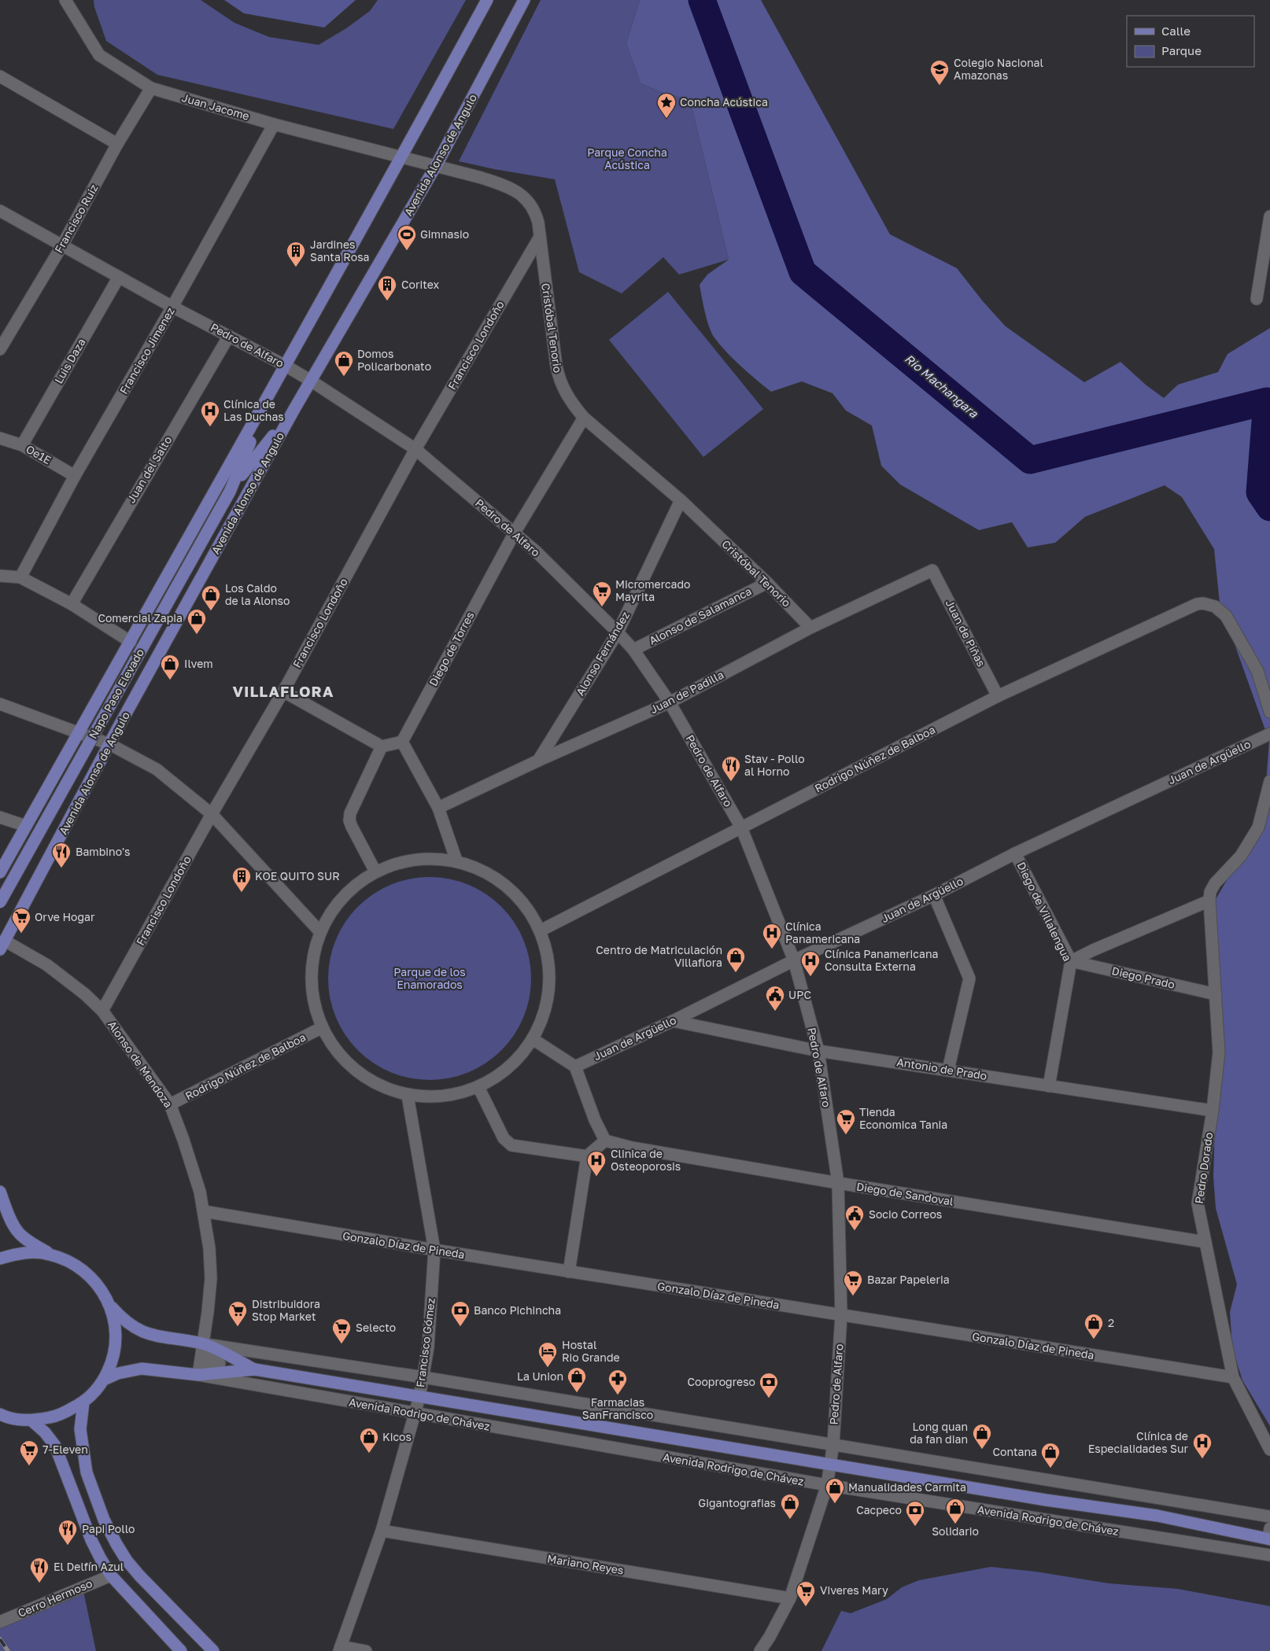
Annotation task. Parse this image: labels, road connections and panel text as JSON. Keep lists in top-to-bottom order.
{
  "streets": {
    "main road": ["Avenida Alonso de Angulo", "Napo Paso Elevado", "Avenida Rodrigo de Chávez"],
    "street": [
      "Juan Jacome",
      "Francisco Ruiz",
      "Cristóbal Tenorio",
      "Pedro de Alfaro",
      "Francisco Londoño",
      "Francisco Jimenez",
      "Luis Daza",
      "Oe1E",
      "Juan del Salto",
      "Alonso de Salamanca",
      "Juan de Piñas",
      "Diego de Torres",
      "Alonso Fernández",
      "Juan de Padilla",
      "Rodrigo Núñez de Balboa",
      "Juan de Argüello",
      "Diego de Villalengua",
      "Diego Prado",
      "Alonso de Mendoza",
      "Antonio de Prado",
      "Pedro Dorado",
      "Diego de Sandoval",
      "Gonzalo Díaz de Pineda",
      "Francisco Gómez",
      "Mariano Reyes",
      "Cerro Hermoso"
    ]
  },
  "crossings": [
    ["Juan Jacome", "Francisco Ruiz"],
    ["Juan Jacome", "Cristóbal Tenorio"],
    ["Juan Jacome", "Francisco Jimenez"],
    ["Avenida Alonso de Angulo", "Cristóbal Tenorio"],
    ["Avenida Alonso de Angulo", "Pedro de Alfaro"],
    ["Avenida Alonso de Angulo", "Napo Paso Elevado"],
    ["Avenida Alonso de Angulo", "Alonso de Mendoza"],
    ["Francisco Ruiz", "Pedro de Alfaro"],
    ["Cristóbal Tenorio", "Francisco Londoño"],
    ["Cristóbal Tenorio", "Alonso de Salamanca"],
    ["Cristóbal Tenorio", "Diego de Torres"],
    ["Cristóbal Tenorio", "Alonso Fernández"],
    ["Cristóbal Tenorio", "Juan de Padilla"],
    ["Pedro de Alfaro", "Francisco Londoño"],
    ["Pedro de Alfaro", "Francisco Jimenez"],
    ["Pedro de Alfaro", "Luis Daza"],
    ["Pedro de Alfaro", "Juan del Salto"],
    ["Pedro de Alfaro", "Alonso de Salamanca"],
    ["Pedro de Alfaro", "Diego de Torres"],
    ["Pedro de Alfaro", "Alonso Fernández"],
    ["Pedro de Alfaro", "Juan de Padilla"],
    ["Pedro de Alfaro", "Rodrigo Núñez de Balboa"],
    ["Pedro de Alfaro", "Juan de Argüello"],
    ["Pedro de Alfaro", "Antonio de Prado"],
    ["Pedro de Alfaro", "Diego de Sandoval"],
    ["Pedro de Alfaro", "Gonzalo Díaz de Pineda"],
    ["Pedro de Alfaro", "Avenida Rodrigo de Chávez"],
    ["Pedro de Alfaro", "Mariano Reyes"],
    ["Francisco Londoño", "Alonso de Mendoza"],
    ["Francisco Jimenez", "Oe1E"],
    ["Luis Daza", "Oe1E"],
    ["Juan de Piñas", "Juan de Padilla"],
    ["Juan de Piñas", "Rodrigo Núñez de Balboa"],
    ["Alonso Fernández", "Juan de Padilla"],
    ["Rodrigo Núñez de Balboa", "Alonso de Mendoza"],
    ["Juan de Argüello", "Diego de Villalengua"],
    ["Juan de Argüello", "Antonio de Prado"],
    ["Diego de Villalengua", "Diego Prado"],
    ["Diego de Villalengua", "Antonio de Prado"],
    ["Diego Prado", "Pedro Dorado"],
    ["Alonso de Mendoza", "Gonzalo Díaz de Pineda"],
    ["Alonso de Mendoza", "Avenida Rodrigo de Chávez"],
    ["Antonio de Prado", "Pedro Dorado"],
    ["Pedro Dorado", "Diego de Sandoval"],
    ["Pedro Dorado", "Gonzalo Díaz de Pineda"],
    ["Gonzalo Díaz de Pineda", "Francisco Gómez"],
    ["Francisco Gómez", "Avenida Rodrigo de Chávez"],
    ["Francisco Gómez", "Mariano Reyes"]
  ],
  "districts": ["VILLAFLORA"],
  "water": ["Rio Machangara"],
  "parks": ["Parque Concha Acústica", "Parque de los Enamorados"],
  "places": {
    "school or university": ["Colegio Nacional Amazonas"],
    "place": ["Concha Acústica"],
    "sports": ["Gimnasio"],
    "building": ["Jardines Santa Rosa", "Coritex", "KOE QUITO SUR"],
    "shop": [
      "Domos Policarbonato",
      "Los Caldo de la Alonso",
      "Comercial Zapia",
      "Ilvem",
      "Centro de Matriculación Villaflora",
      "2",
      "La Union",
      "Long quan da fan dian",
      "Kicos",
      "Contana",
      "Manualidades Carmita",
      "Gigantografias",
      "Solidario"
    ],
    "hospital": [
      "Clínica de Las Duchas",
      "Clínica Panamericana",
      "Clínica Panamericana Consulta Externa",
      "Clinica de Osteoporosis",
      "Clínica de Especialidades Sur"
    ],
    "supermarket": [
      "Micromercado Mayrita",
      "Orve Hogar",
      "Tienda Economica Tania",
      "Bazar Papeleria",
      "Distribuidora Stop Market",
      "Selecto",
      "7-Eleven",
      "Viveres Mary"
    ],
    "restaurant": [
      "Stav - Pollo al Horno",
      "Bambino's",
      "Papi Pollo",
      "El Delfín Azul"
    ],
    "public building": ["UPC", "Socio Correos"],
    "bank": ["Banco Pichincha", "Cooprogreso", "Cacpeco"],
    "hotel": ["Hostal Rio Grande"],
    "pharmacy": ["Farmacias SanFrancisco"]
  },
  "legend": ["Calle", "Parque"]
}
